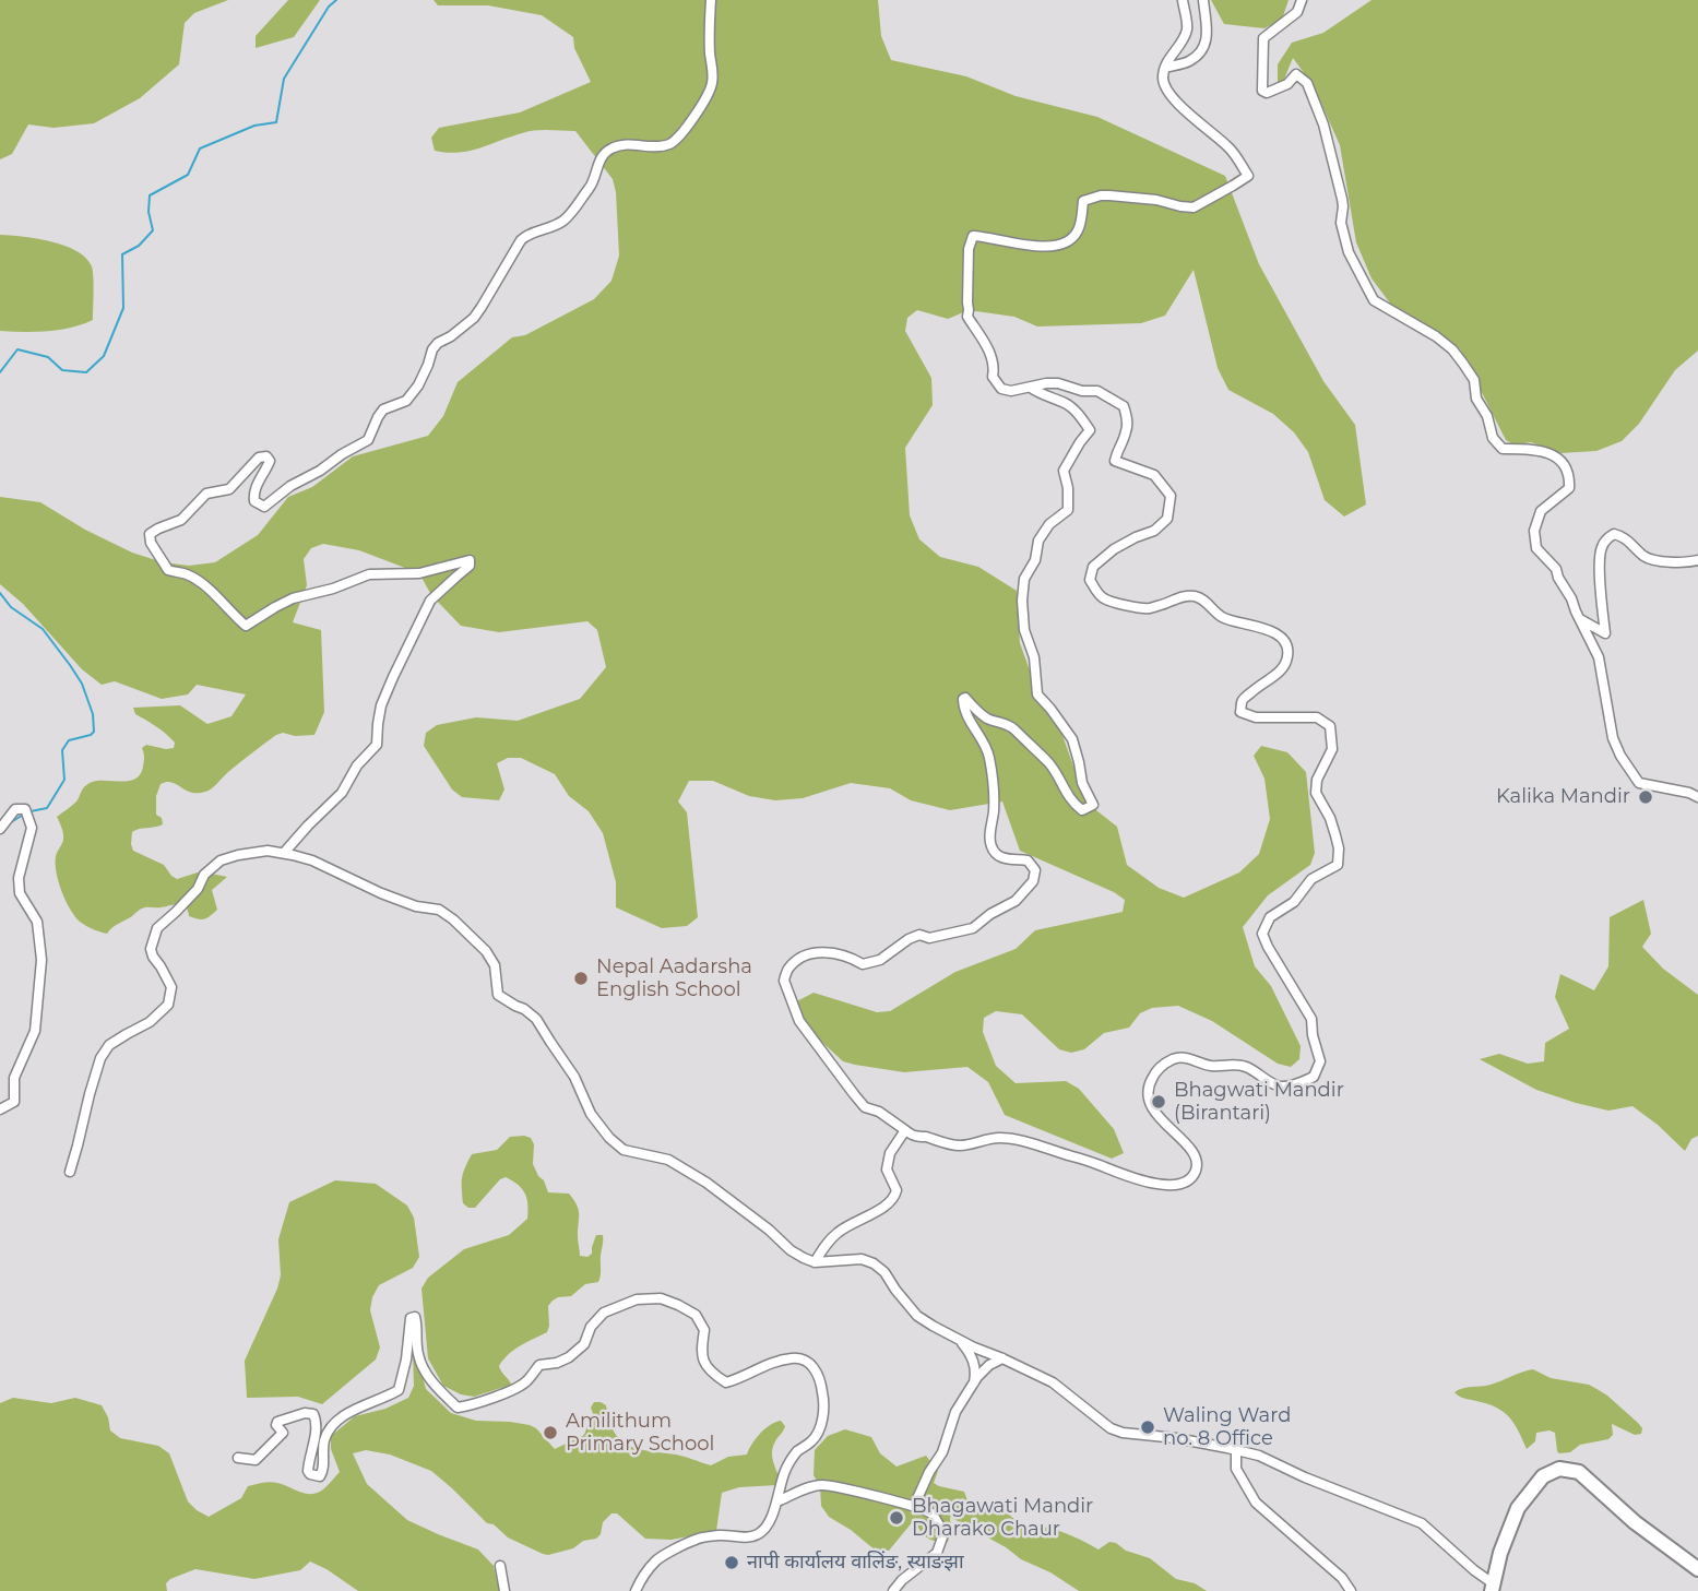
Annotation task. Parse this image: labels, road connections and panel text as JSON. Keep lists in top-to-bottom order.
{
  "places": [
    "Kalika Mandir",
    "Nepal Aadarsha English School",
    "Bhagwati Mandir (Birantari)",
    "Waling Ward no. 8 Office",
    "Amilithum Primary School",
    "Bhagawati Mandir Dharako Chaur",
    "नापी कार्यालय वालिंङ, स्याङझा"
  ]
}
